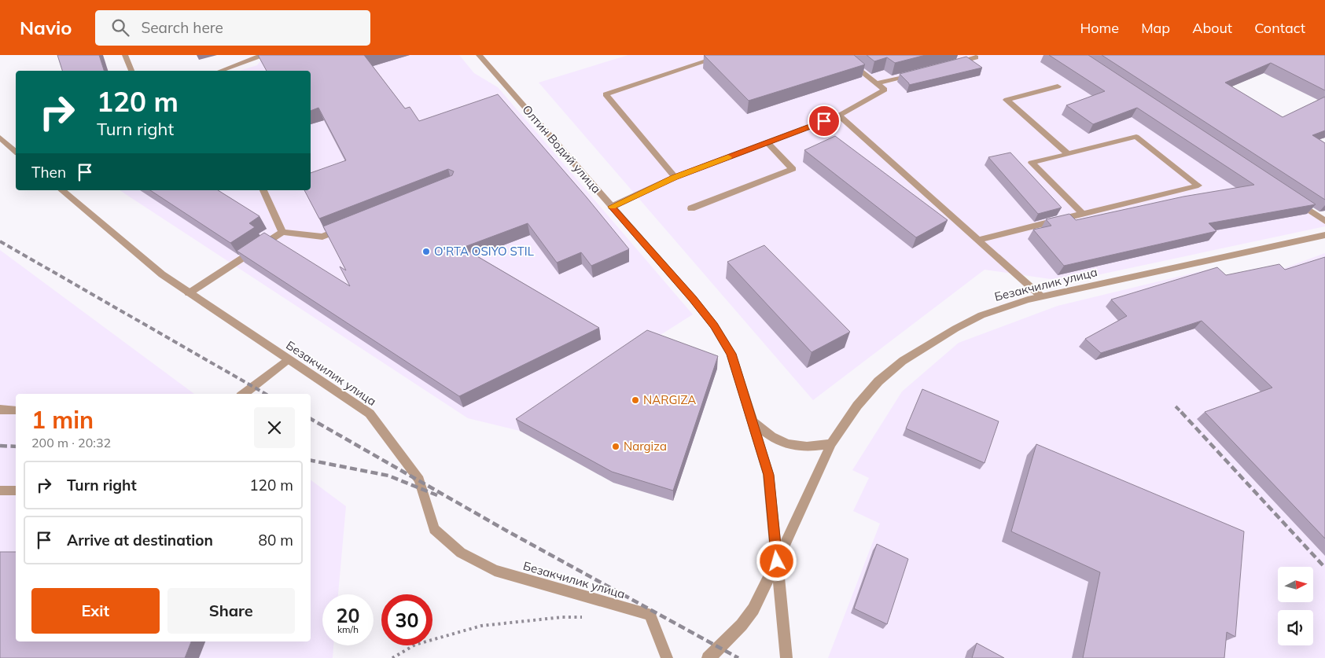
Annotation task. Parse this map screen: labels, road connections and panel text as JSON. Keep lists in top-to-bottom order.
{
  "streets": {
    "street": ["Олтин Водий улица", "Безакчилик улица"]
  },
  "crossings": [
    ["Олтин Водий улица", "Безакчилик улица"]
  ],
  "places": ["O'RTA OSIYO STIL", "NARGIZA", "Nargiza"],
  "north": "right",
  "page": {
    "header": "Navio",
    "search": "Search here",
    "nav": [
      "Home",
      "Map",
      "About",
      "Contact"
    ],
    "turn": ["120 m", "Turn right"],
    "then": "Then",
    "heading": ["1 min", "200 m · 20:32"],
    "list": [
      {
        "name": "Turn right",
        "value": "120 m"
      },
      {
        "name": "Arrive at destination",
        "value": "80 m"
      }
    ],
    "buttons": ["Exit", "Share"],
    "speed": "20 km/h",
    "limit": "30"
  }
}
